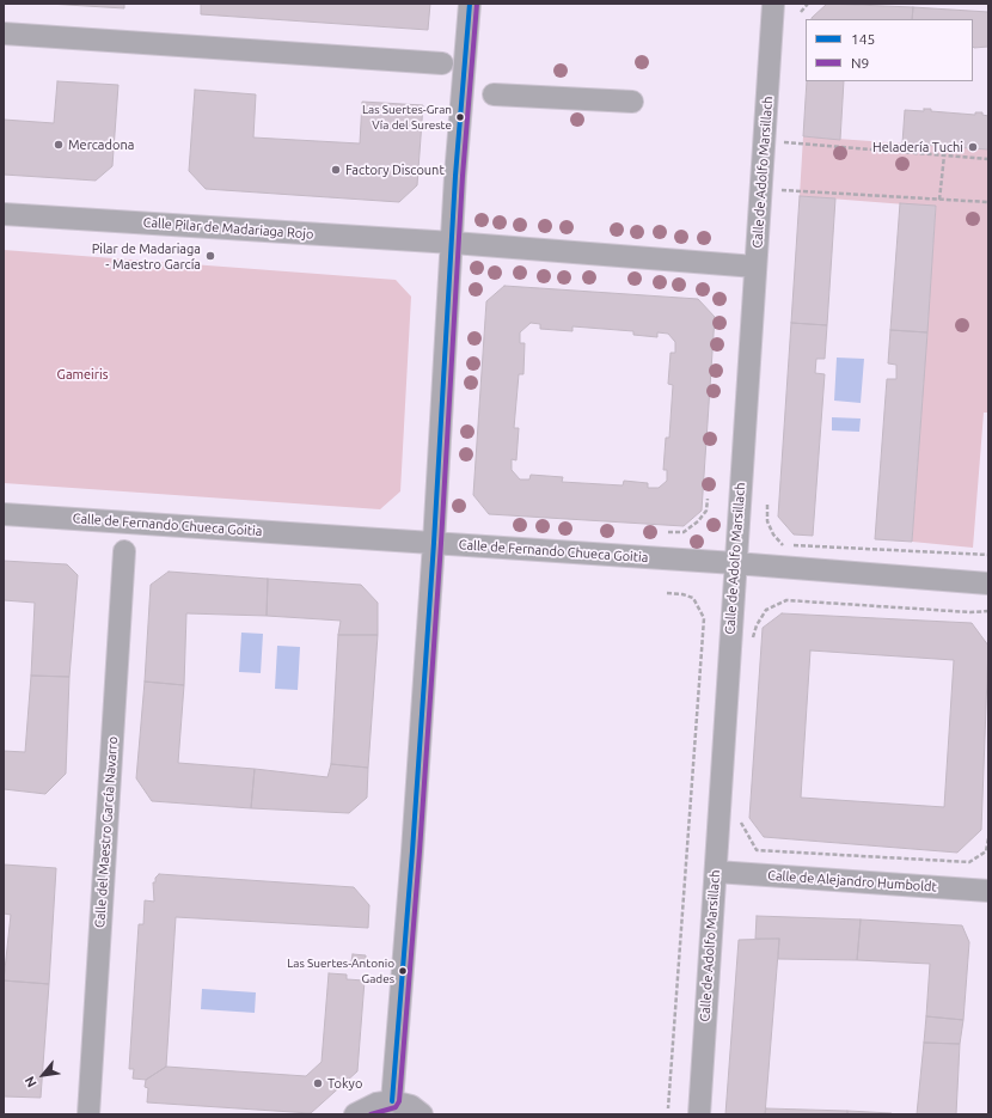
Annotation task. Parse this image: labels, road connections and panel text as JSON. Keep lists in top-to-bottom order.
{
  "streets": {
    "street": [
      "Calle de Adolfo Marsillach",
      "Calle Pilar de Madariaga Rojo",
      "Calle de Fernando Chueca Goitia",
      "Calle del Maestro García Navarro",
      "Calle de Alejandro Humboldt"
    ]
  },
  "crossings": [
    ["Calle de Adolfo Marsillach", "Calle Pilar de Madariaga Rojo"],
    ["Calle de Adolfo Marsillach", "Calle de Fernando Chueca Goitia"],
    ["Calle de Adolfo Marsillach", "Calle de Alejandro Humboldt"]
  ],
  "parks": ["Gameiris"],
  "places": [
    "Las Suertes-Gran Vía del Sureste",
    "Mercadona",
    "Heladería Tuchi",
    "Factory Discount",
    "Pilar de Madariaga - Maestro García",
    "Las Suertes-Antonio Gades",
    "Tokyo"
  ],
  "lines": ["transit line 145", "transit line N9"],
  "legend": ["145", "N9"],
  "north": "bottom left"
}
